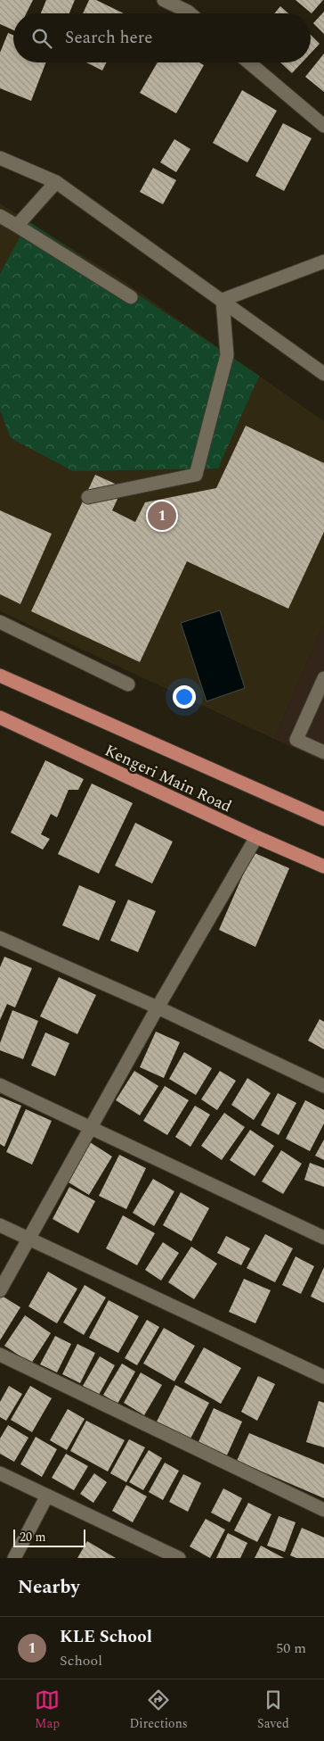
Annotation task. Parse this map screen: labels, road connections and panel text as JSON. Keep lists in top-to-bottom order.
{
  "streets": {
    "main road": ["Kengeri Main Road"]
  },
  "scale_bar": "20 m",
  "page": {
    "search": "Search here",
    "pins": "1",
    "scale": "20 m",
    "heading": "Nearby",
    "list": [
      {
        "mark": "1",
        "name": "KLE School",
        "note": "School",
        "value": "50 m"
      }
    ],
    "nav": ["Map", "Directions", "Saved"]
  }
}
